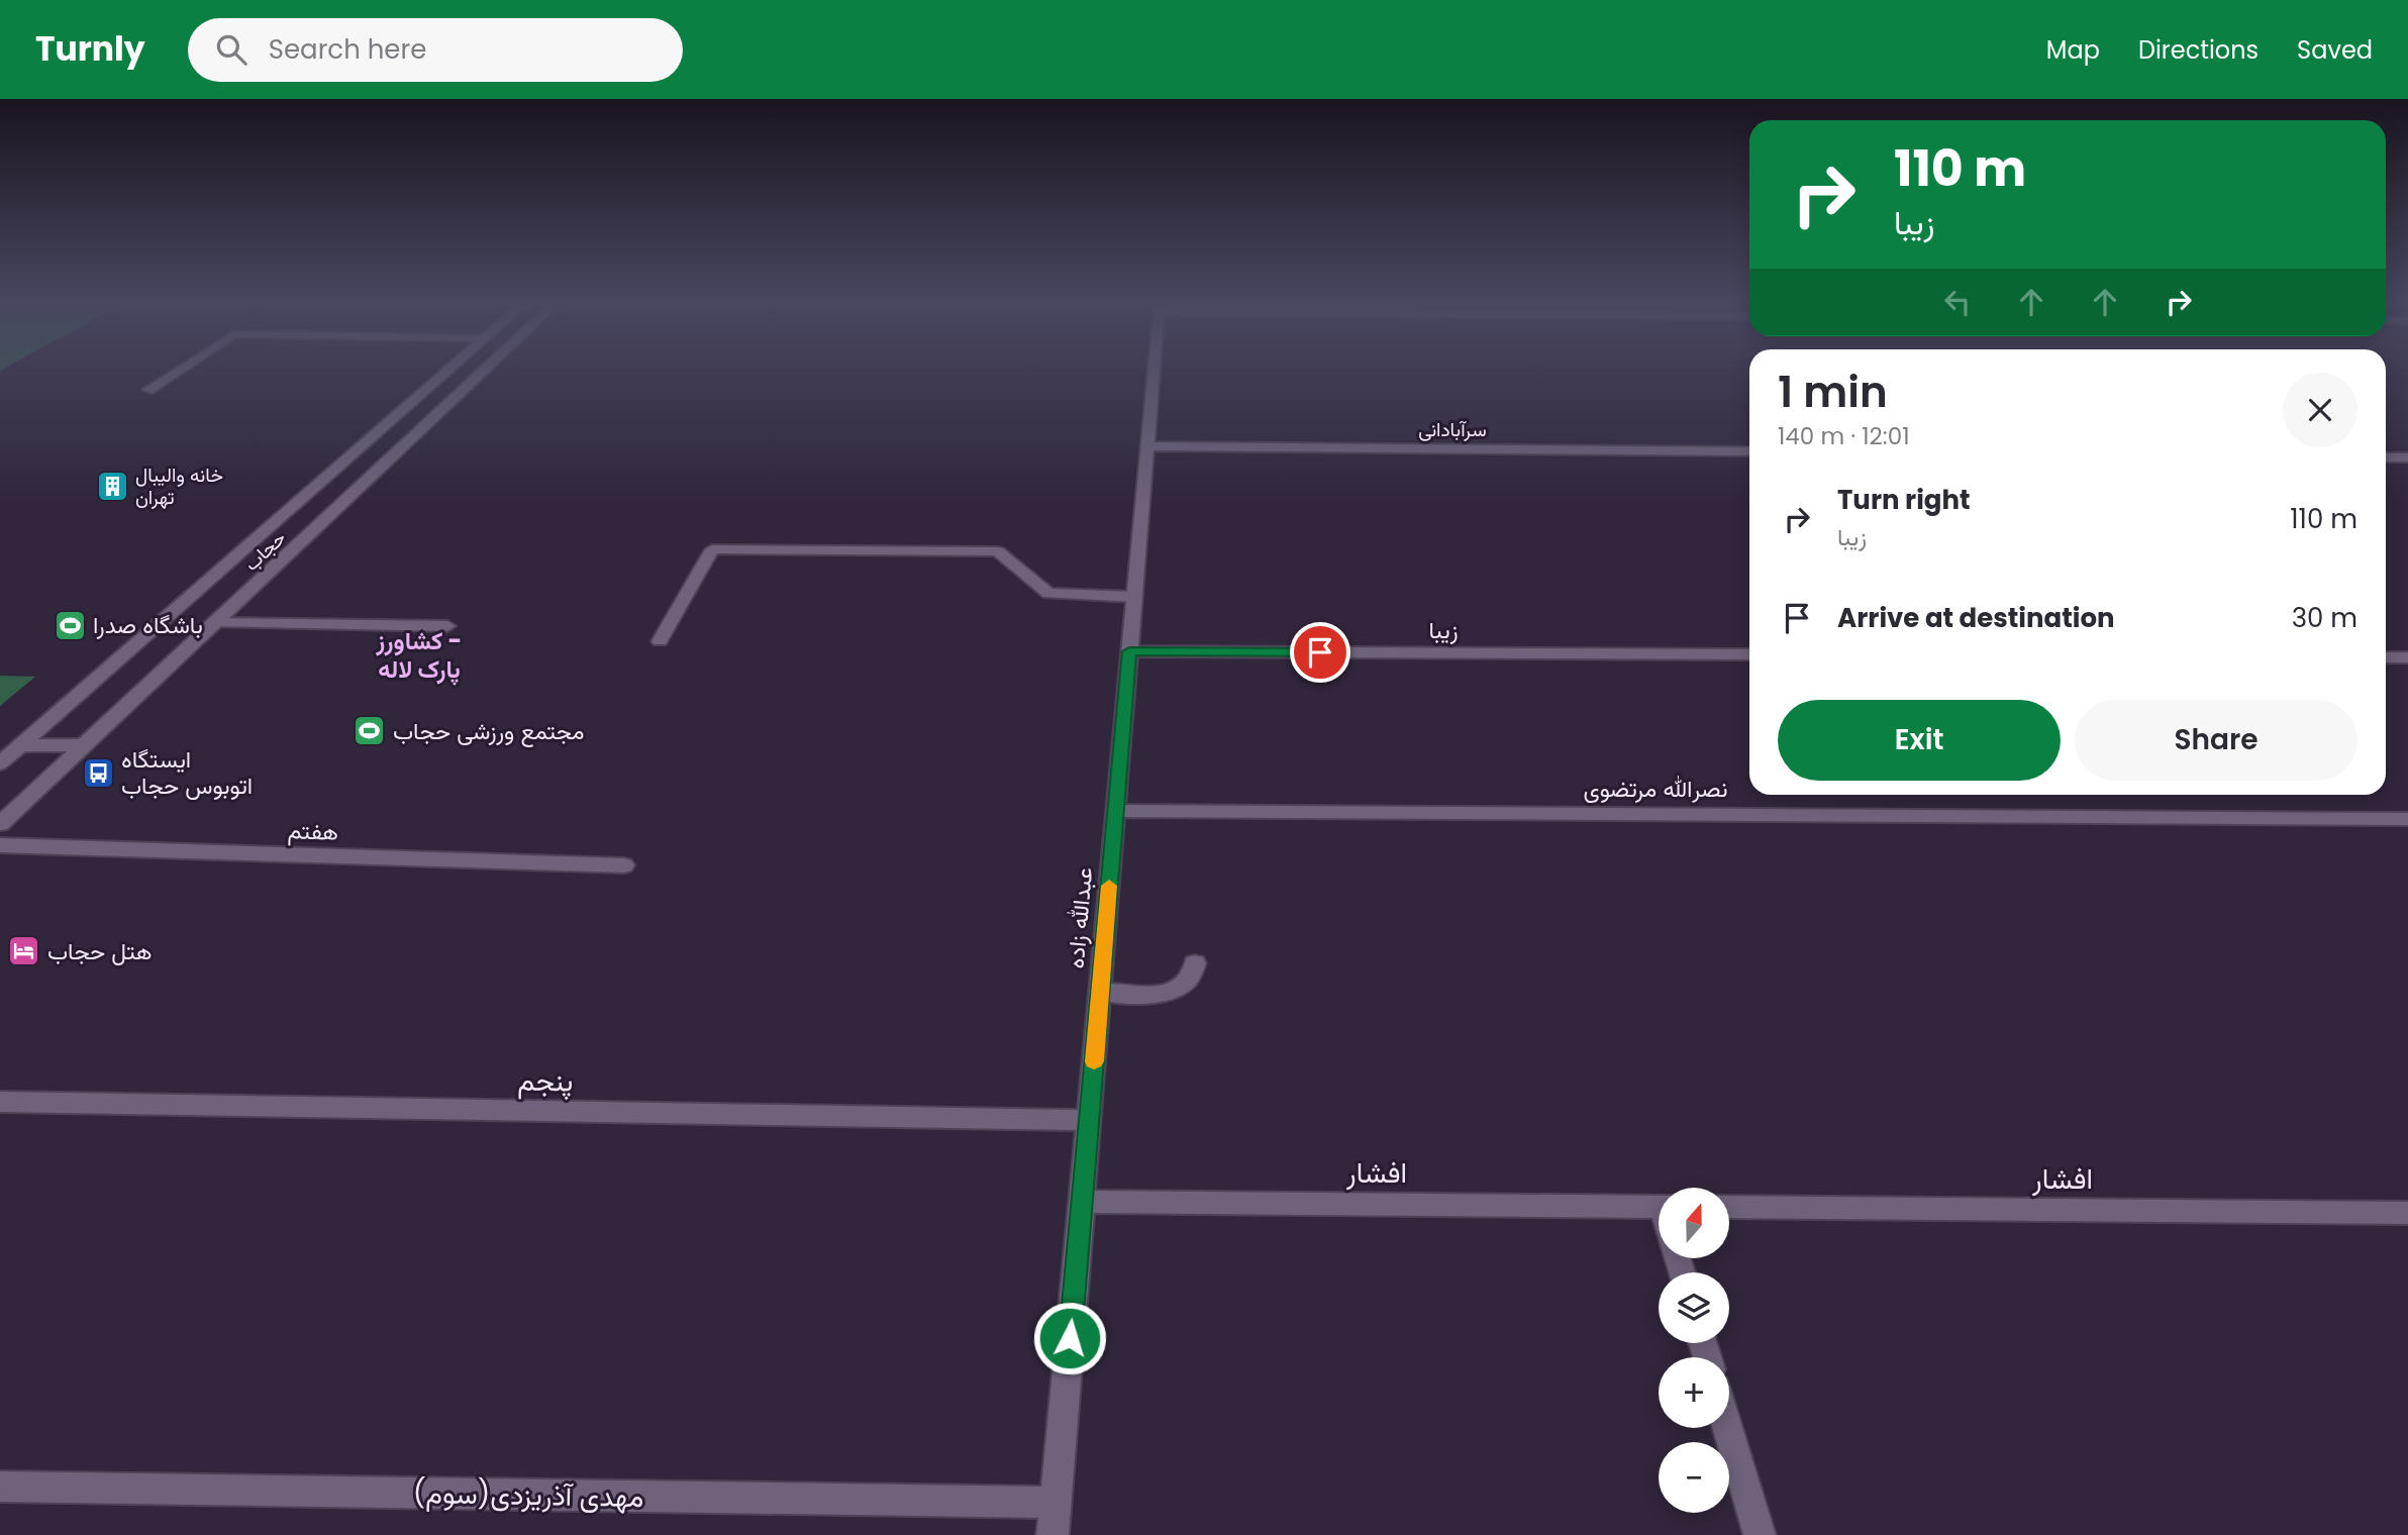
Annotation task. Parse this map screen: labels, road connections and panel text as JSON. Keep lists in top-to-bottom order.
{
  "streets": {
    "street": [
      "سرآبادانی",
      "حجاب",
      "زیبا",
      "نصرالله مرتضوی",
      "هفتم",
      "عبدالله زاده",
      "پنجم",
      "افشار",
      "مهدی آذریزدی(سوم)"
    ]
  },
  "crossings": [
    ["سرآبادانی", "عبدالله زاده"],
    ["زیبا", "عبدالله زاده"],
    ["نصرالله مرتضوی", "عبدالله زاده"],
    ["عبدالله زاده", "پنجم"],
    ["عبدالله زاده", "افشار"],
    ["عبدالله زاده", "مهدی آذریزدی(سوم)"]
  ],
  "districts": ["کشاورز - پارک لاله"],
  "places": {
    "building": ["خانه والیبال تهران"],
    "sports": ["باشگاه صدرا", "مجتمع ورزشی حجاب"],
    "bus stop": ["ایستگاه اتوبوس حجاب"],
    "hotel": ["هتل حجاب"]
  },
  "north": "top",
  "page": {
    "header": "Turnly",
    "search": "Search here",
    "nav": ["Map", "Directions", "Saved"],
    "turn": ["110 m", "زیبا"],
    "heading": ["1 min", "140 m · 12:01"],
    "list": [
      {
        "name": "Turn right",
        "note": "زیبا",
        "value": "110 m"
      },
      {
        "name": "Arrive at destination",
        "value": "30 m"
      }
    ],
    "buttons": ["Exit", "Share"],
    "map_buttons": ["+", "−"]
  }
}
